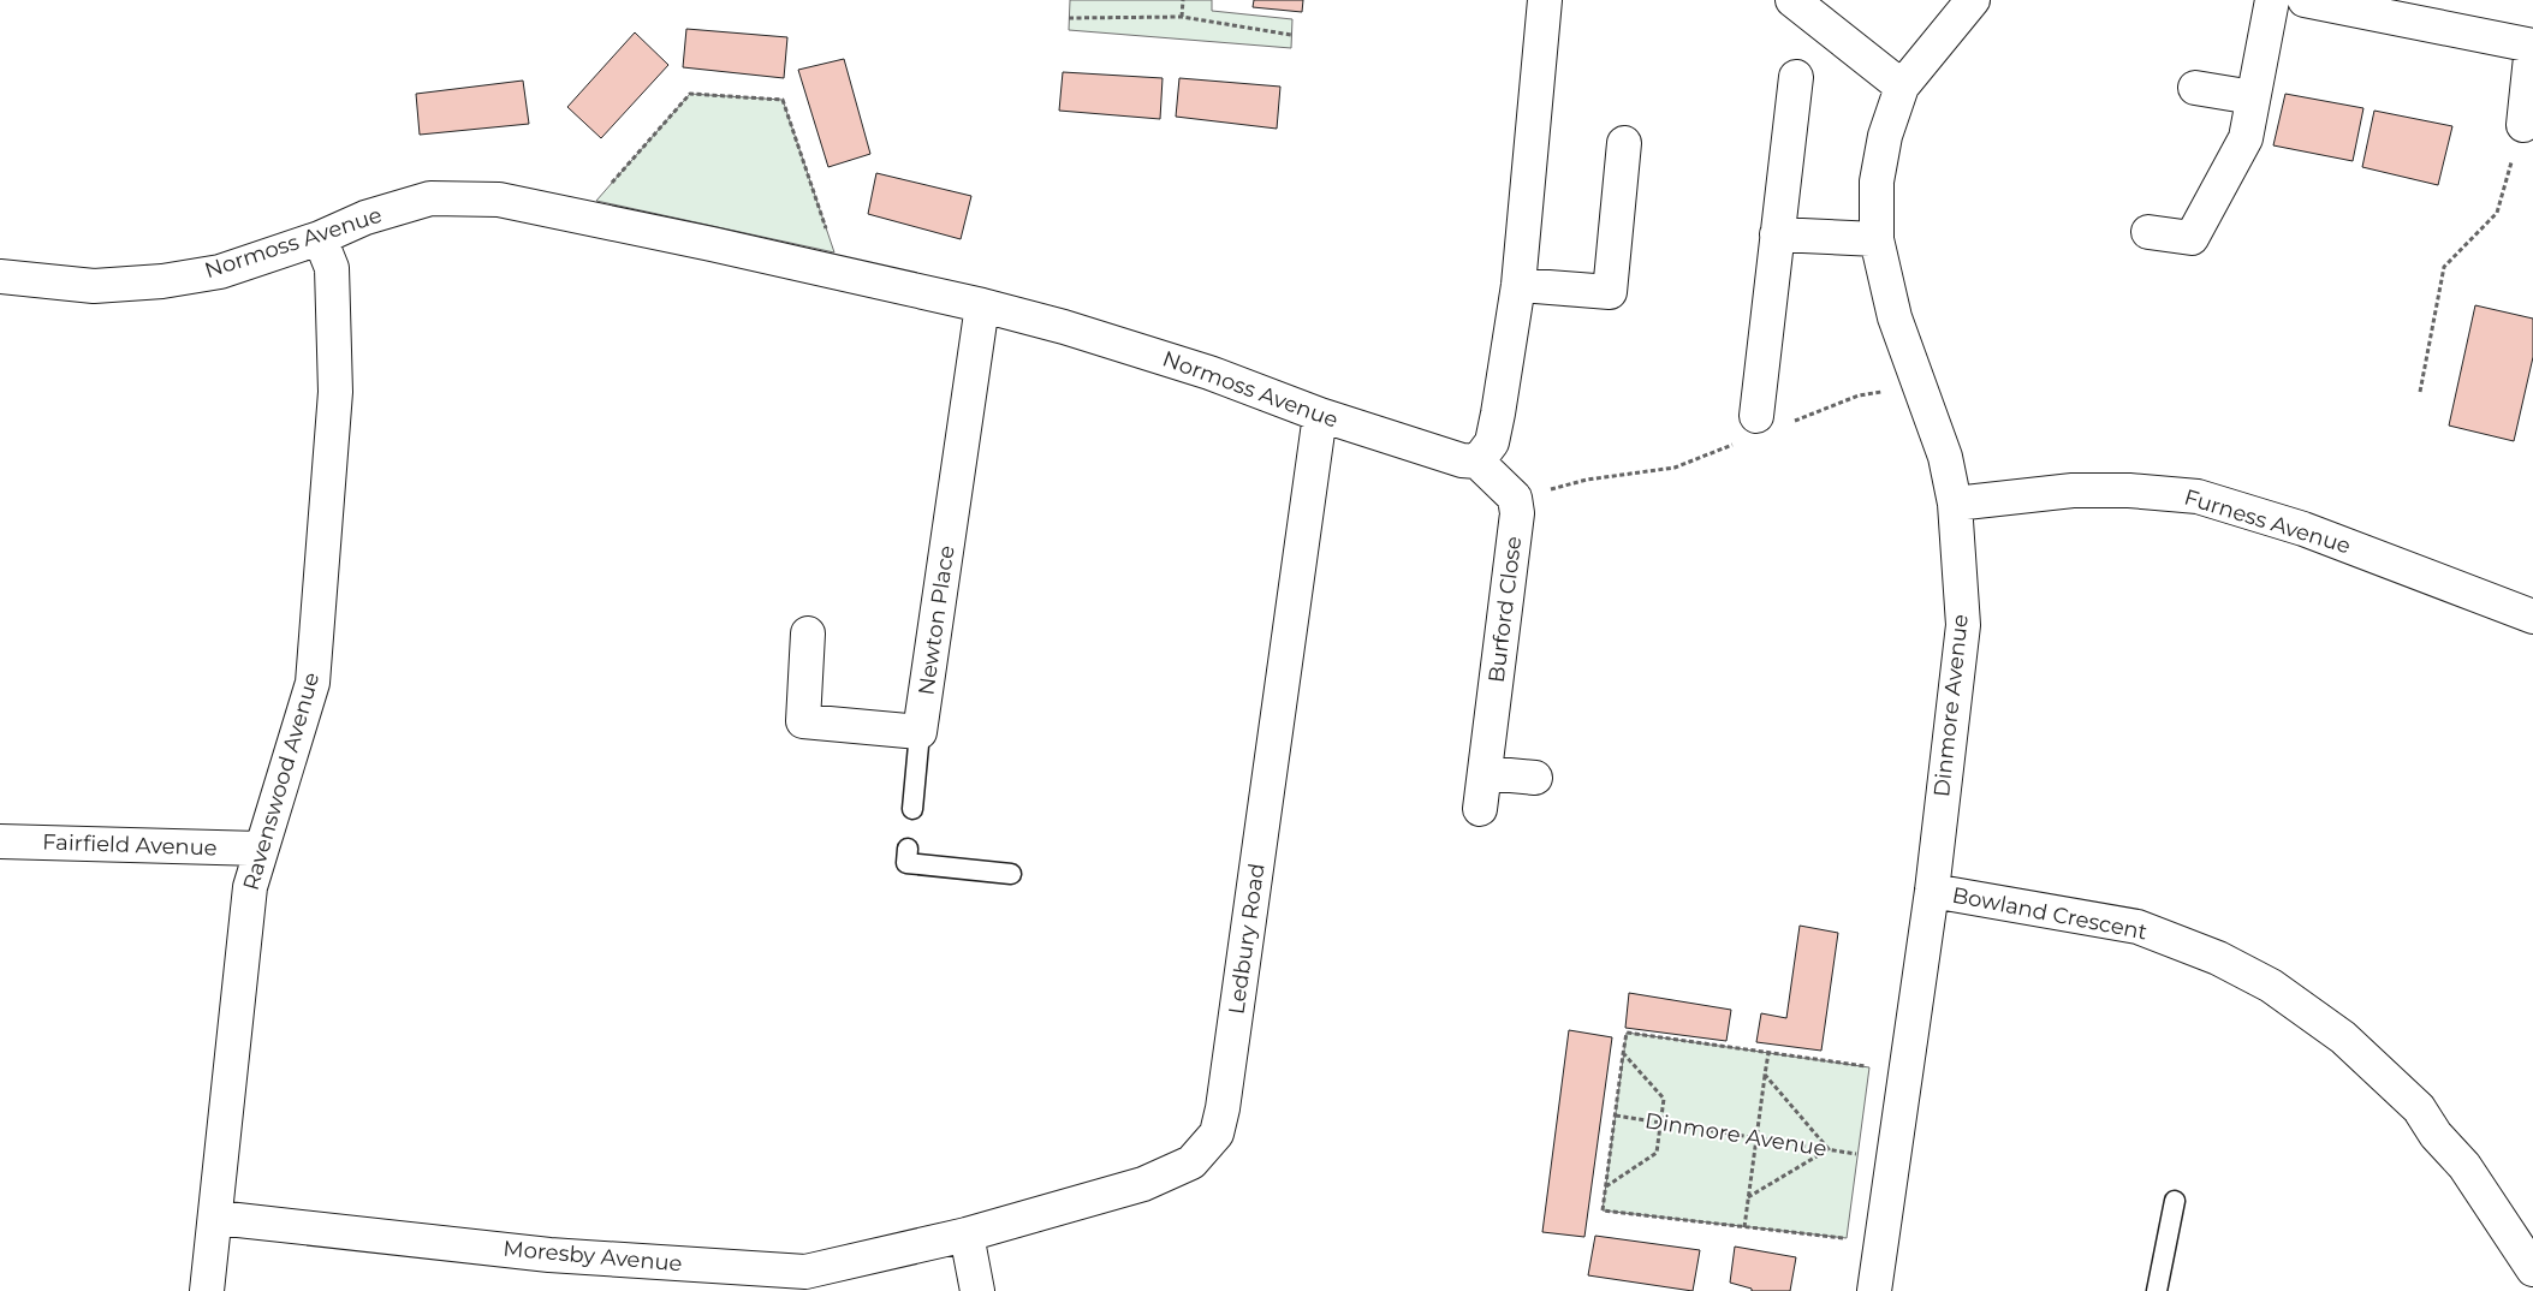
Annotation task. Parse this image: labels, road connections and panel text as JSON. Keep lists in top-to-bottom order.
{
  "streets": {
    "street": [
      "Normoss Avenue",
      "Furness Avenue",
      "Burford Close",
      "Newton Place",
      "Dinmore Avenue",
      "Ravenswood Avenue",
      "Fairfield Avenue",
      "Bowland Crescent",
      "Ledbury Road",
      "Moresby Avenue"
    ]
  },
  "crossings": [
    ["Normoss Avenue", "Newton Place"],
    ["Normoss Avenue", "Ravenswood Avenue"],
    ["Normoss Avenue", "Ledbury Road"],
    ["Furness Avenue", "Dinmore Avenue"],
    ["Dinmore Avenue", "Bowland Crescent"],
    ["Ravenswood Avenue", "Fairfield Avenue"],
    ["Ravenswood Avenue", "Moresby Avenue"],
    ["Ledbury Road", "Moresby Avenue"]
  ]
}
